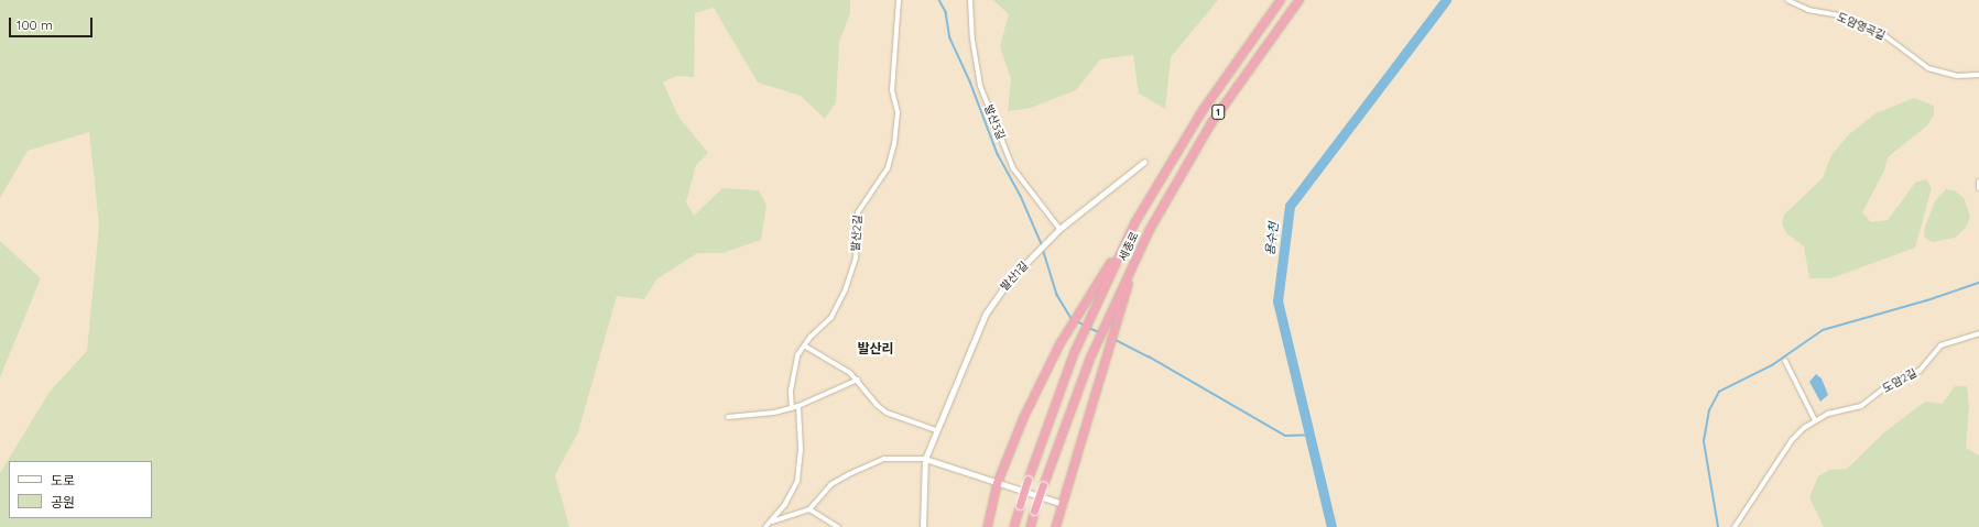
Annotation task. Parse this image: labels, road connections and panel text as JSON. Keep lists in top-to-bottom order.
{
  "streets": {
    "highway": ["1", "세종로"],
    "street": [
      "도암영곡길",
      "발산3길",
      "발산2길",
      "발산1길",
      "도암2길"
    ]
  },
  "crossings": [
    ["발산3길", "발산1길"]
  ],
  "districts": ["발산리"],
  "water": ["용수천"],
  "legend": ["도로", "공원"],
  "scale_bar": "100 m"
}
